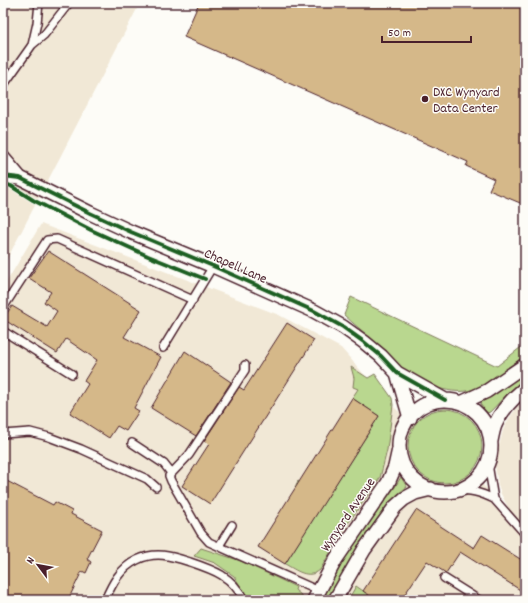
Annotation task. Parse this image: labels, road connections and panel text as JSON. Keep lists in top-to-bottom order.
{
  "streets": {
    "street": ["Chapell Lane", "Wynyard Avenue"]
  },
  "crossings": [
    ["Chapell Lane", "Wynyard Avenue"]
  ],
  "places": ["DXC Wynyard Data Center"],
  "scale_bar": "50 m",
  "north": "top left"
}
